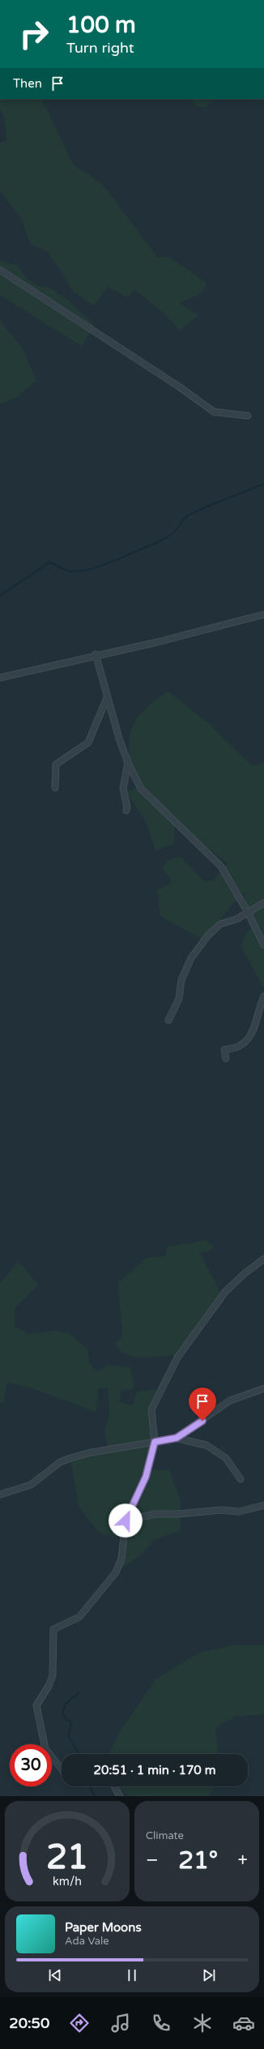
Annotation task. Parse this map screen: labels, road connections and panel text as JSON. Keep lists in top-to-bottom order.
{
  "page": {
    "turn": ["100 m", "Turn right"],
    "then": "Then",
    "limit": "30",
    "trip": "20:51 · 1 min · 170 m",
    "tile": "Climate",
    "heat": ["−", "21°", "+"],
    "song": ["Paper Moons", "Ada Vale"],
    "tabs": "20:50",
    "gauge": ["21", "km/h"]
  }
}
